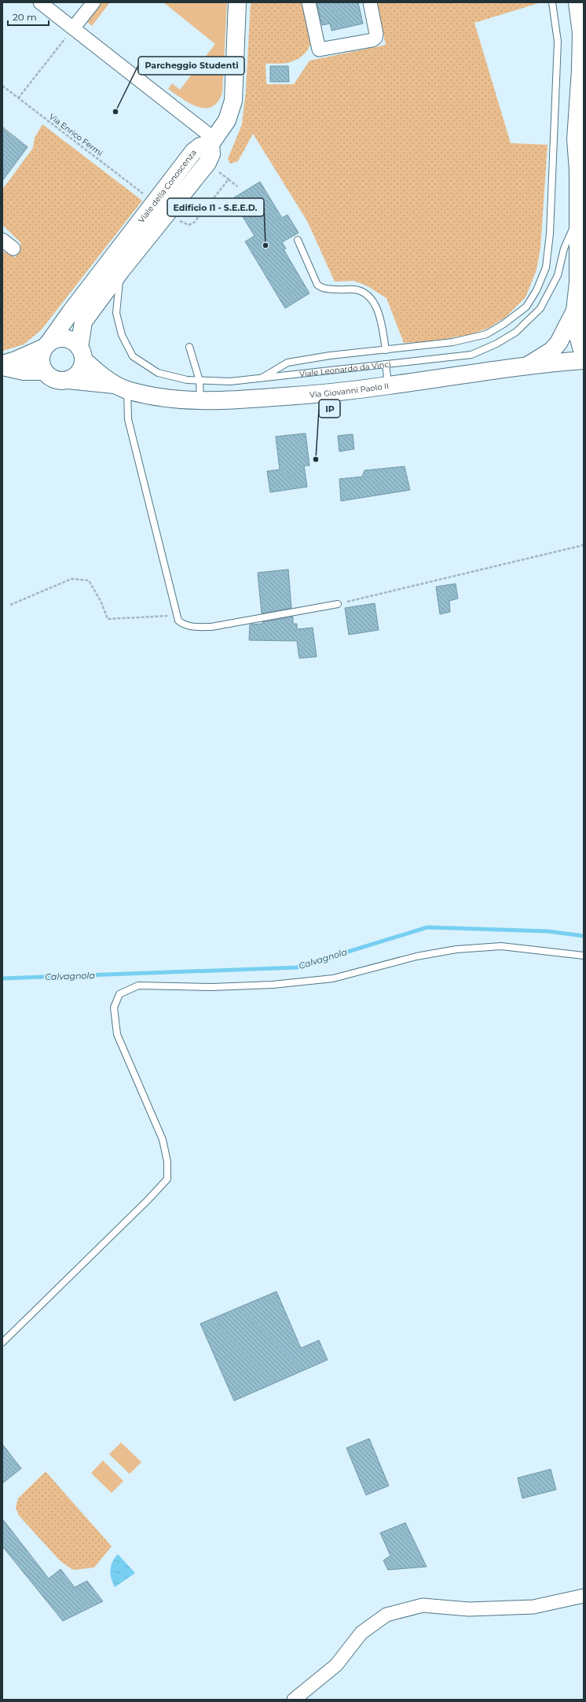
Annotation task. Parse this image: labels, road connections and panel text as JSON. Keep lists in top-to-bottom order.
{
  "streets": {
    "main road": ["Viale della Conoscenza", "Via Giovanni Paolo II"],
    "lane": ["Viale Leonardo da Vinci"],
    "path": ["Via Enrico Fermi"]
  },
  "crossings": [
    ["Viale della Conoscenza", "Viale Leonardo da Vinci"],
    ["Viale della Conoscenza", "Via Giovanni Paolo II"]
  ],
  "water": ["Calvagnola"],
  "places": ["Parcheggio Studenti", "Edificio I1 - S.E.E.D.", "IP"],
  "scale_bar": "20 m"
}
